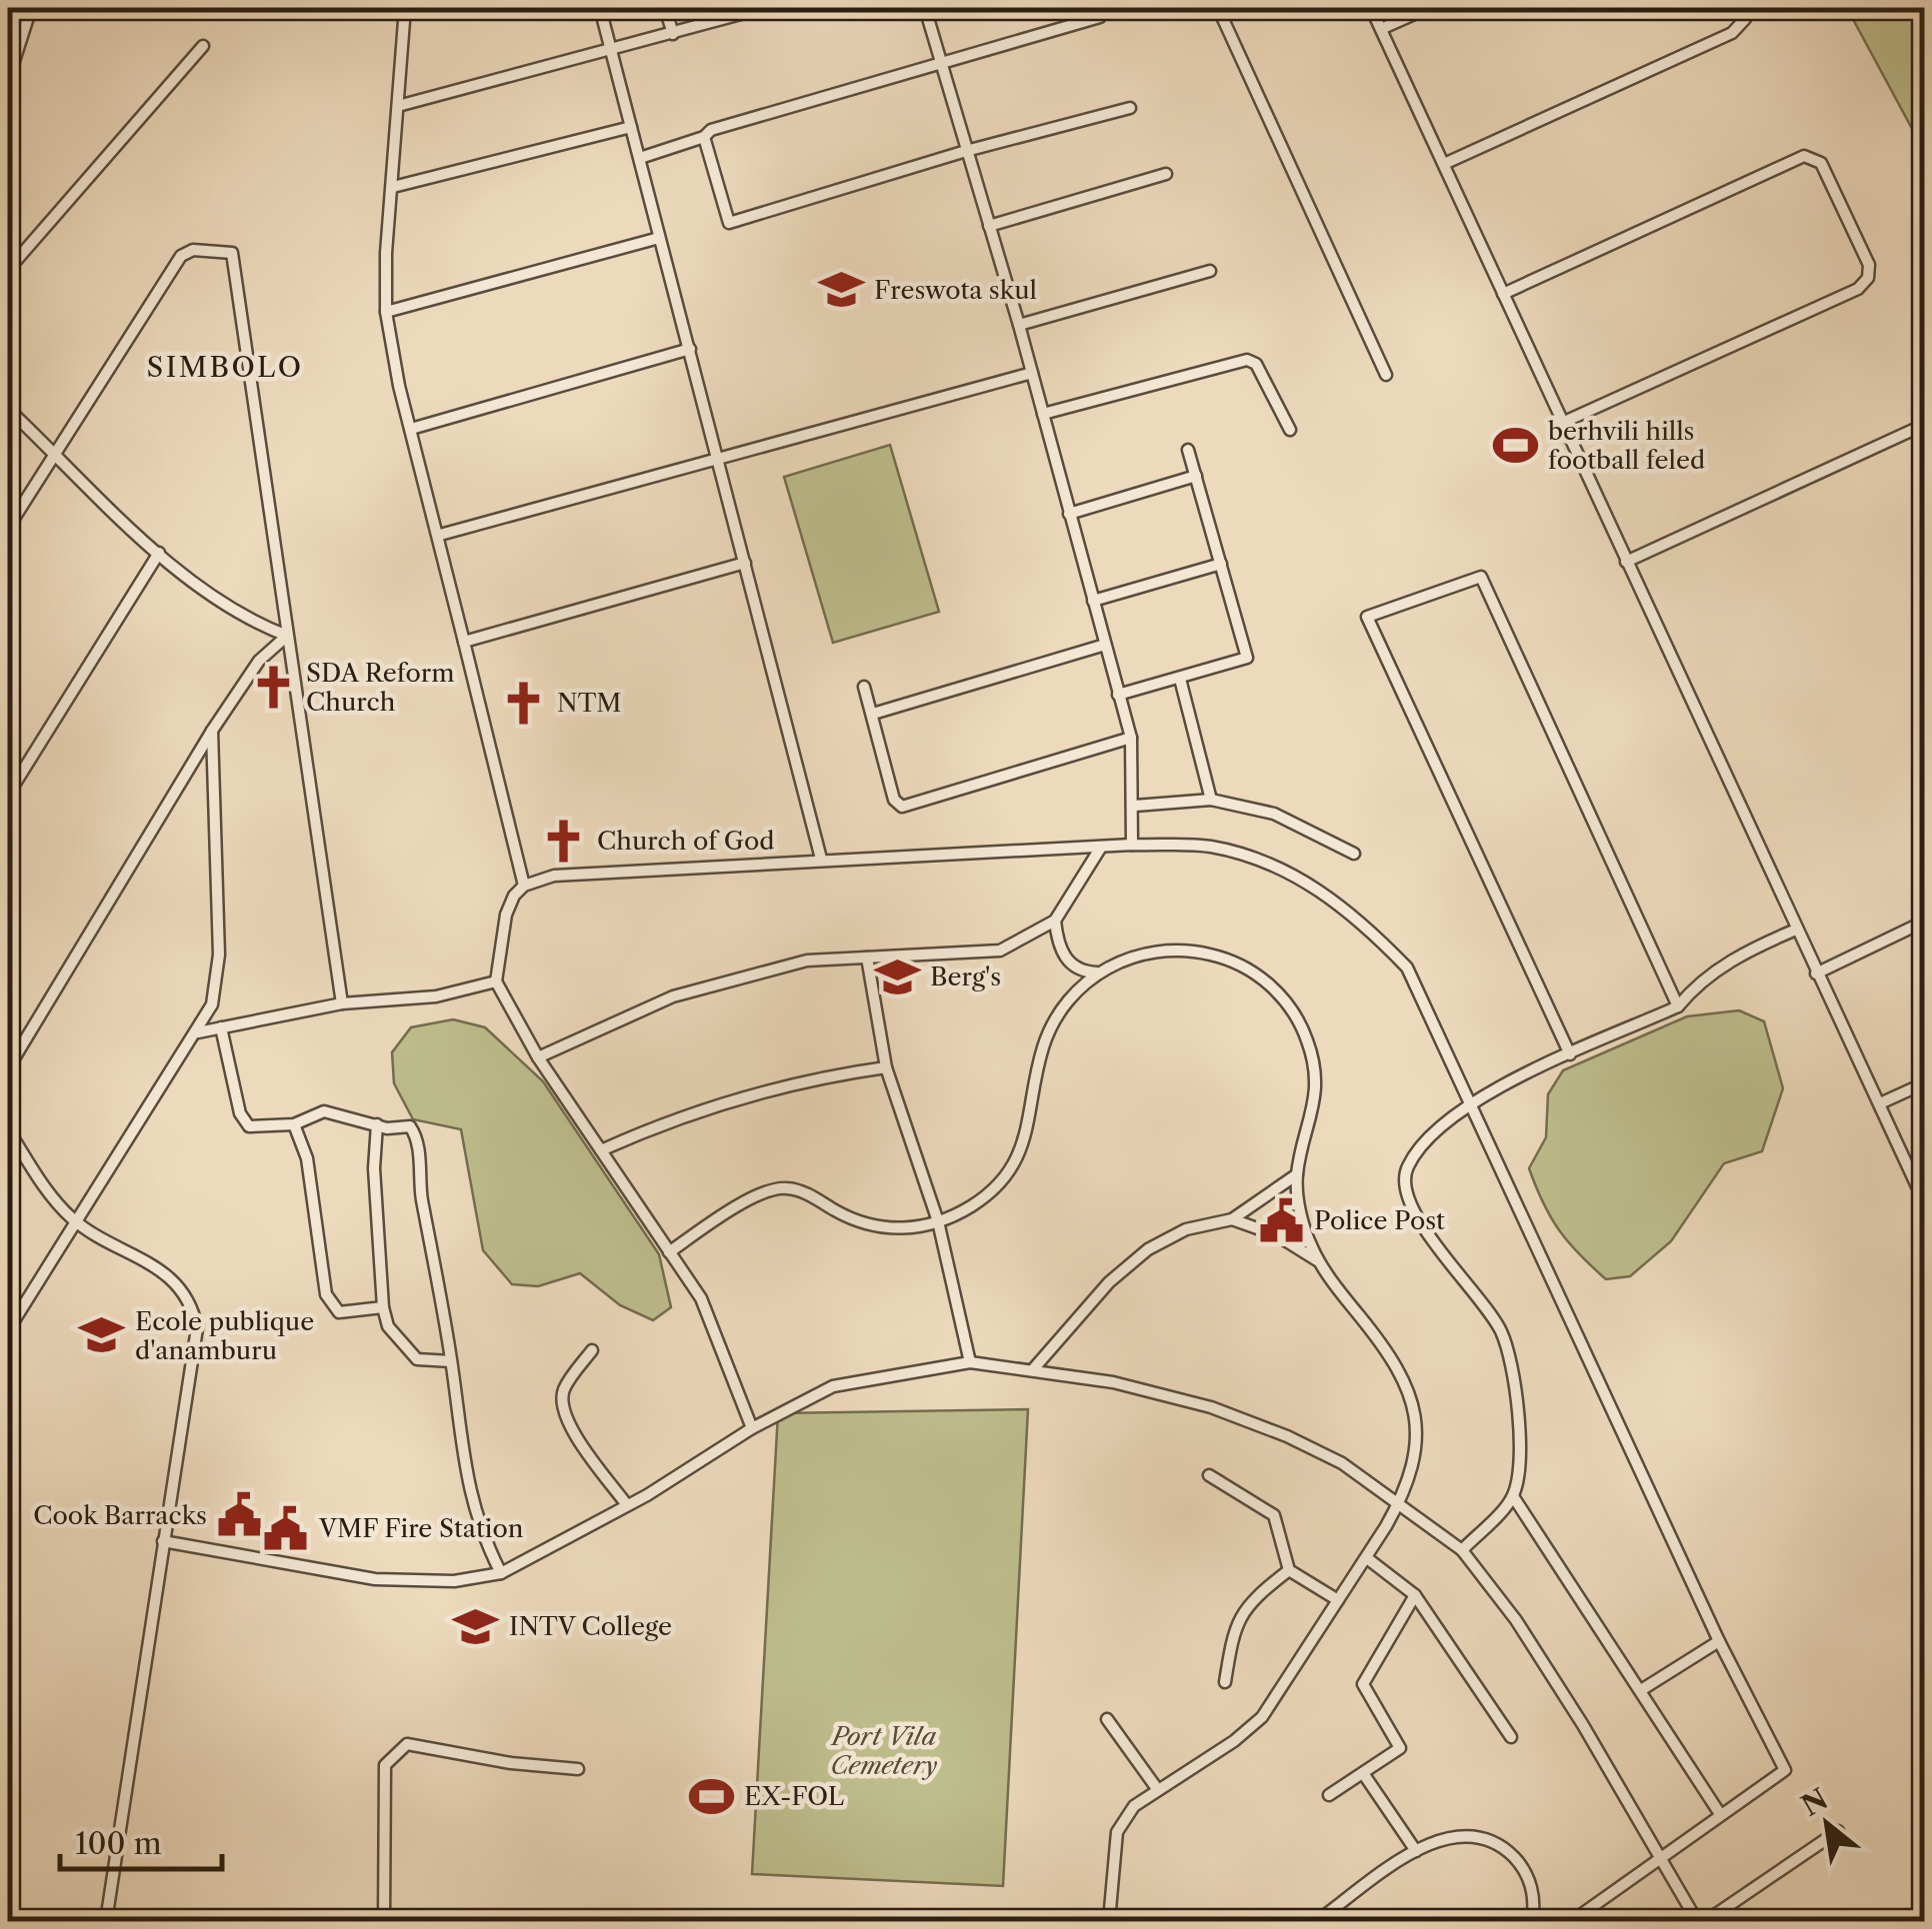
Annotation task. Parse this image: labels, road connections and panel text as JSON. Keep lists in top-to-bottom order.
{
  "districts": ["SIMBOLO"],
  "parks": ["Port Vila Cemetery"],
  "places": {
    "school or university": [
      "Freswota skul",
      "Berg's",
      "Ecole publique d'anamburu",
      "INTV College"
    ],
    "sports": ["berhvili hills football feled", "EX-FOL"],
    "church": ["SDA Reform Church", "NTM", "Church of God"],
    "public building": ["Police Post", "Cook Barracks", "VMF Fire Station"]
  },
  "scale_bar": "100 m",
  "north": "top left"
}
